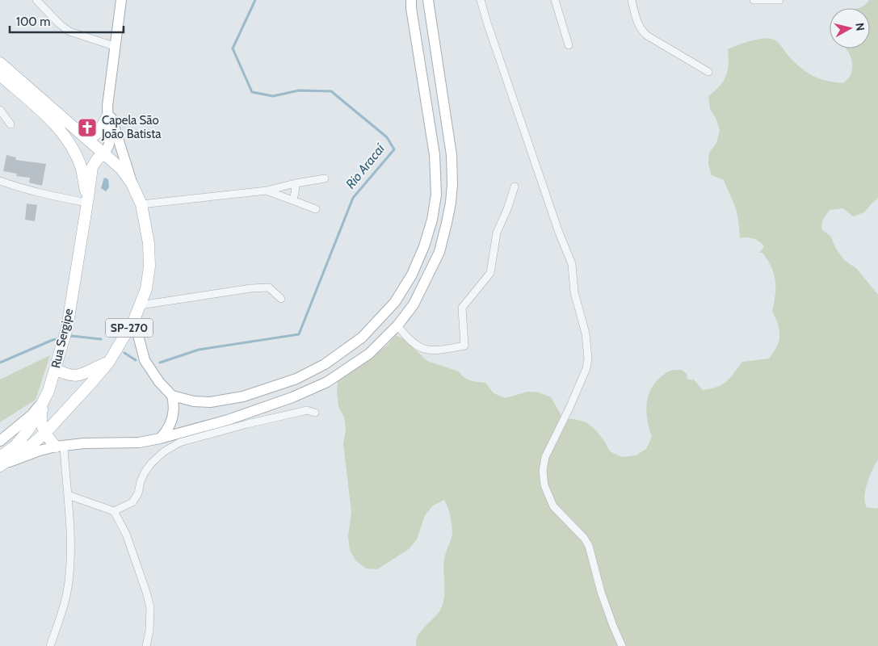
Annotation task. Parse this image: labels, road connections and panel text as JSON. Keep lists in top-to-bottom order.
{
  "streets": {
    "main road": ["SP-270", "Rua Sergipe"]
  },
  "crossings": [
    ["SP-270", "Rua Sergipe"]
  ],
  "water": ["Rio Aracaí"],
  "places": {
    "church": ["Capela São João Batista"]
  },
  "scale_bar": "100 m",
  "north": "right"
}
